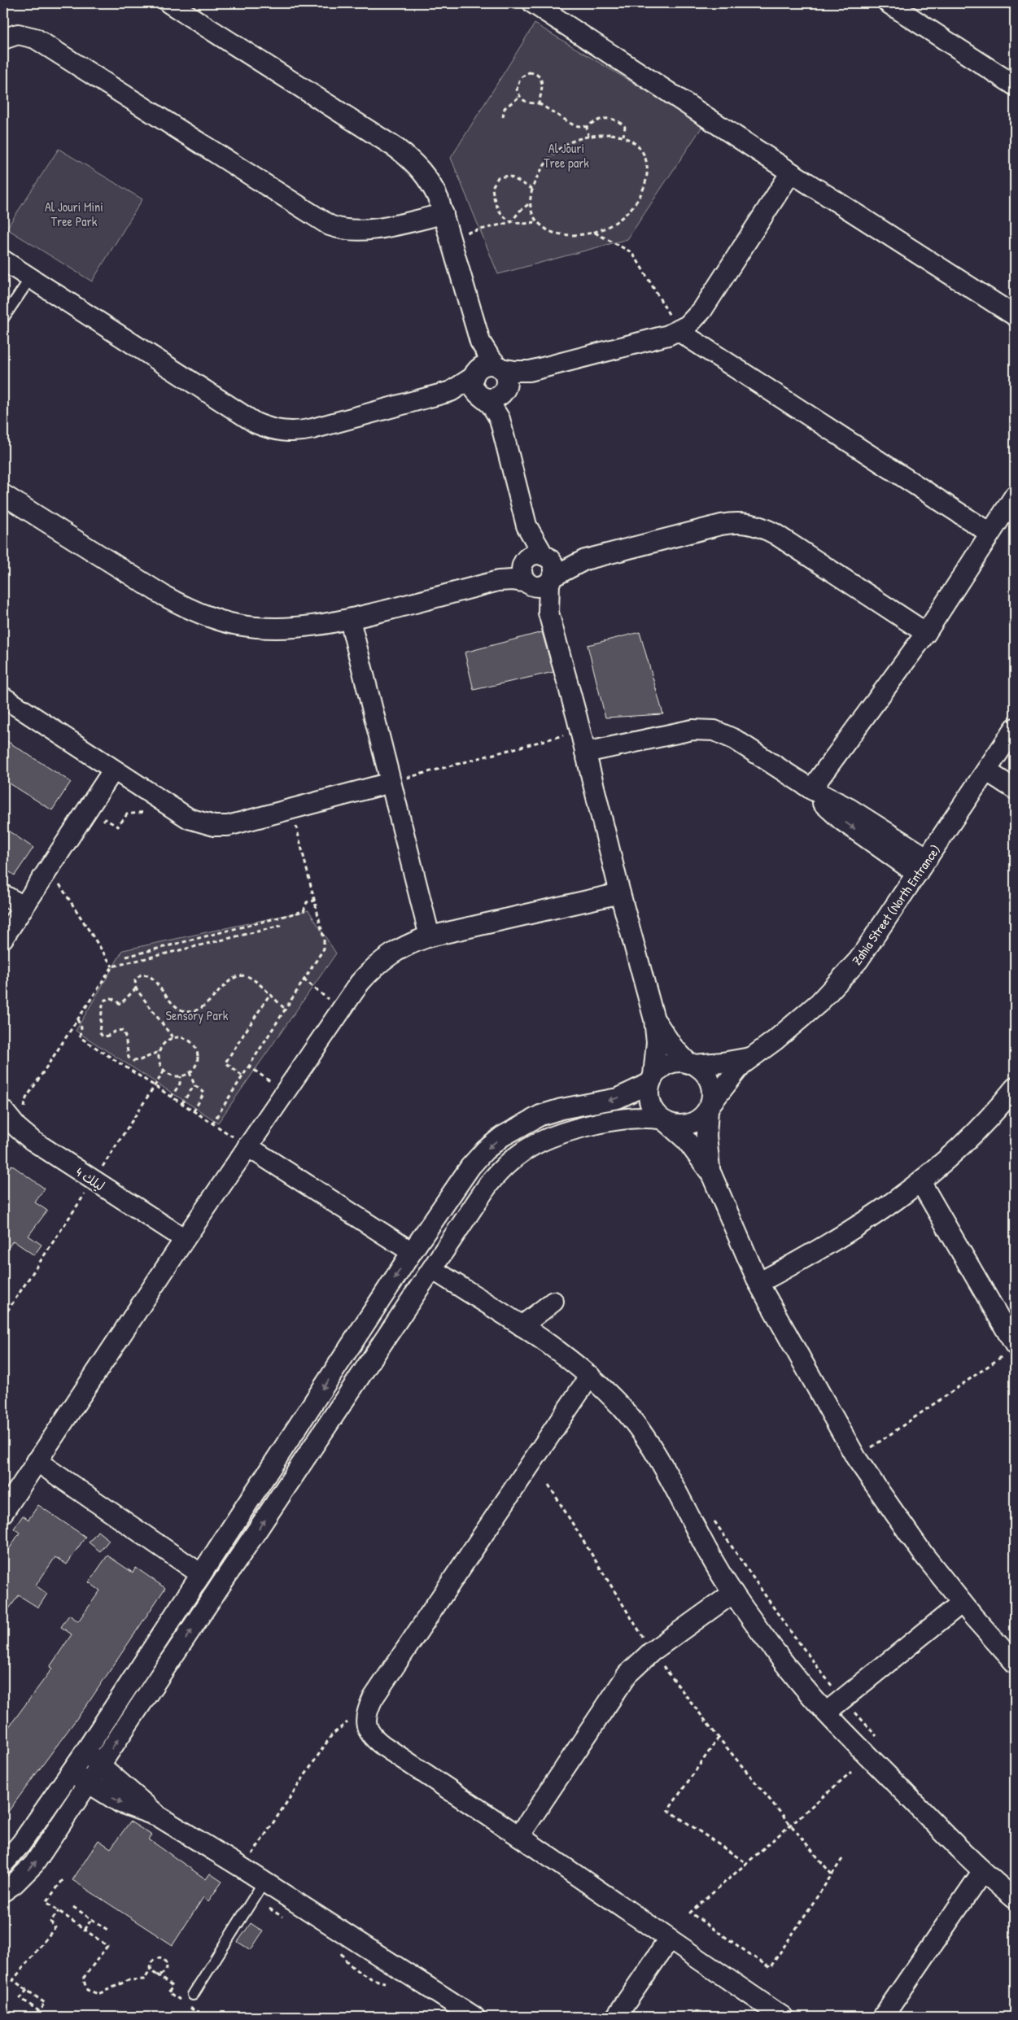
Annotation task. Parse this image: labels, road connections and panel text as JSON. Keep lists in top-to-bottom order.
{
  "streets": {
    "street": ["Zahia Street (North Entrance)", "ليلك 4"]
  },
  "parks": ["Al Jouri Tree park", "Al Jouri Mini Tree Park", "Sensory Park"]
}
